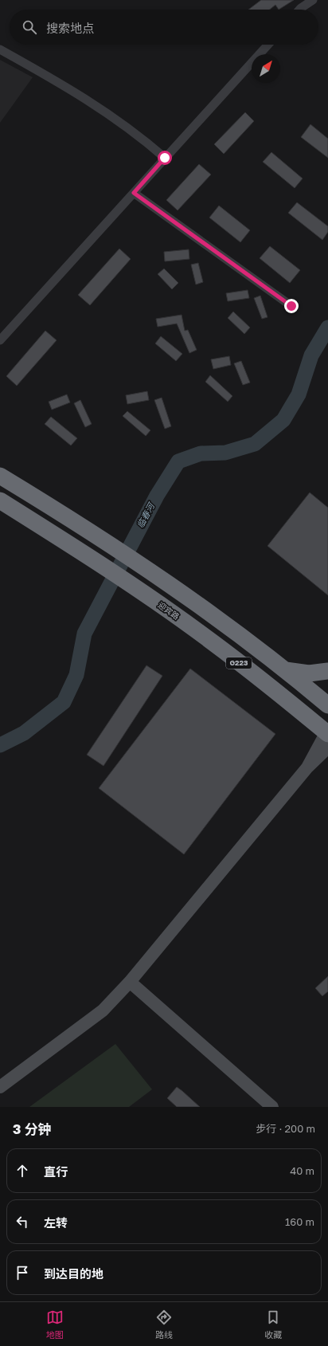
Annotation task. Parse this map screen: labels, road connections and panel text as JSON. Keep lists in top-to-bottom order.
{
  "streets": {
    "highway": ["迎宾路", "G223"]
  },
  "water": ["临春河"],
  "north": "top right",
  "page": {
    "search": "搜索地点",
    "heading": ["3 分钟", "步行 · 200 m"],
    "list": [
      ["直行", "40 m"],
      ["左转", "160 m"],
      "到达目的地"
    ],
    "nav": ["地图", "路线", "收藏"]
  }
}
